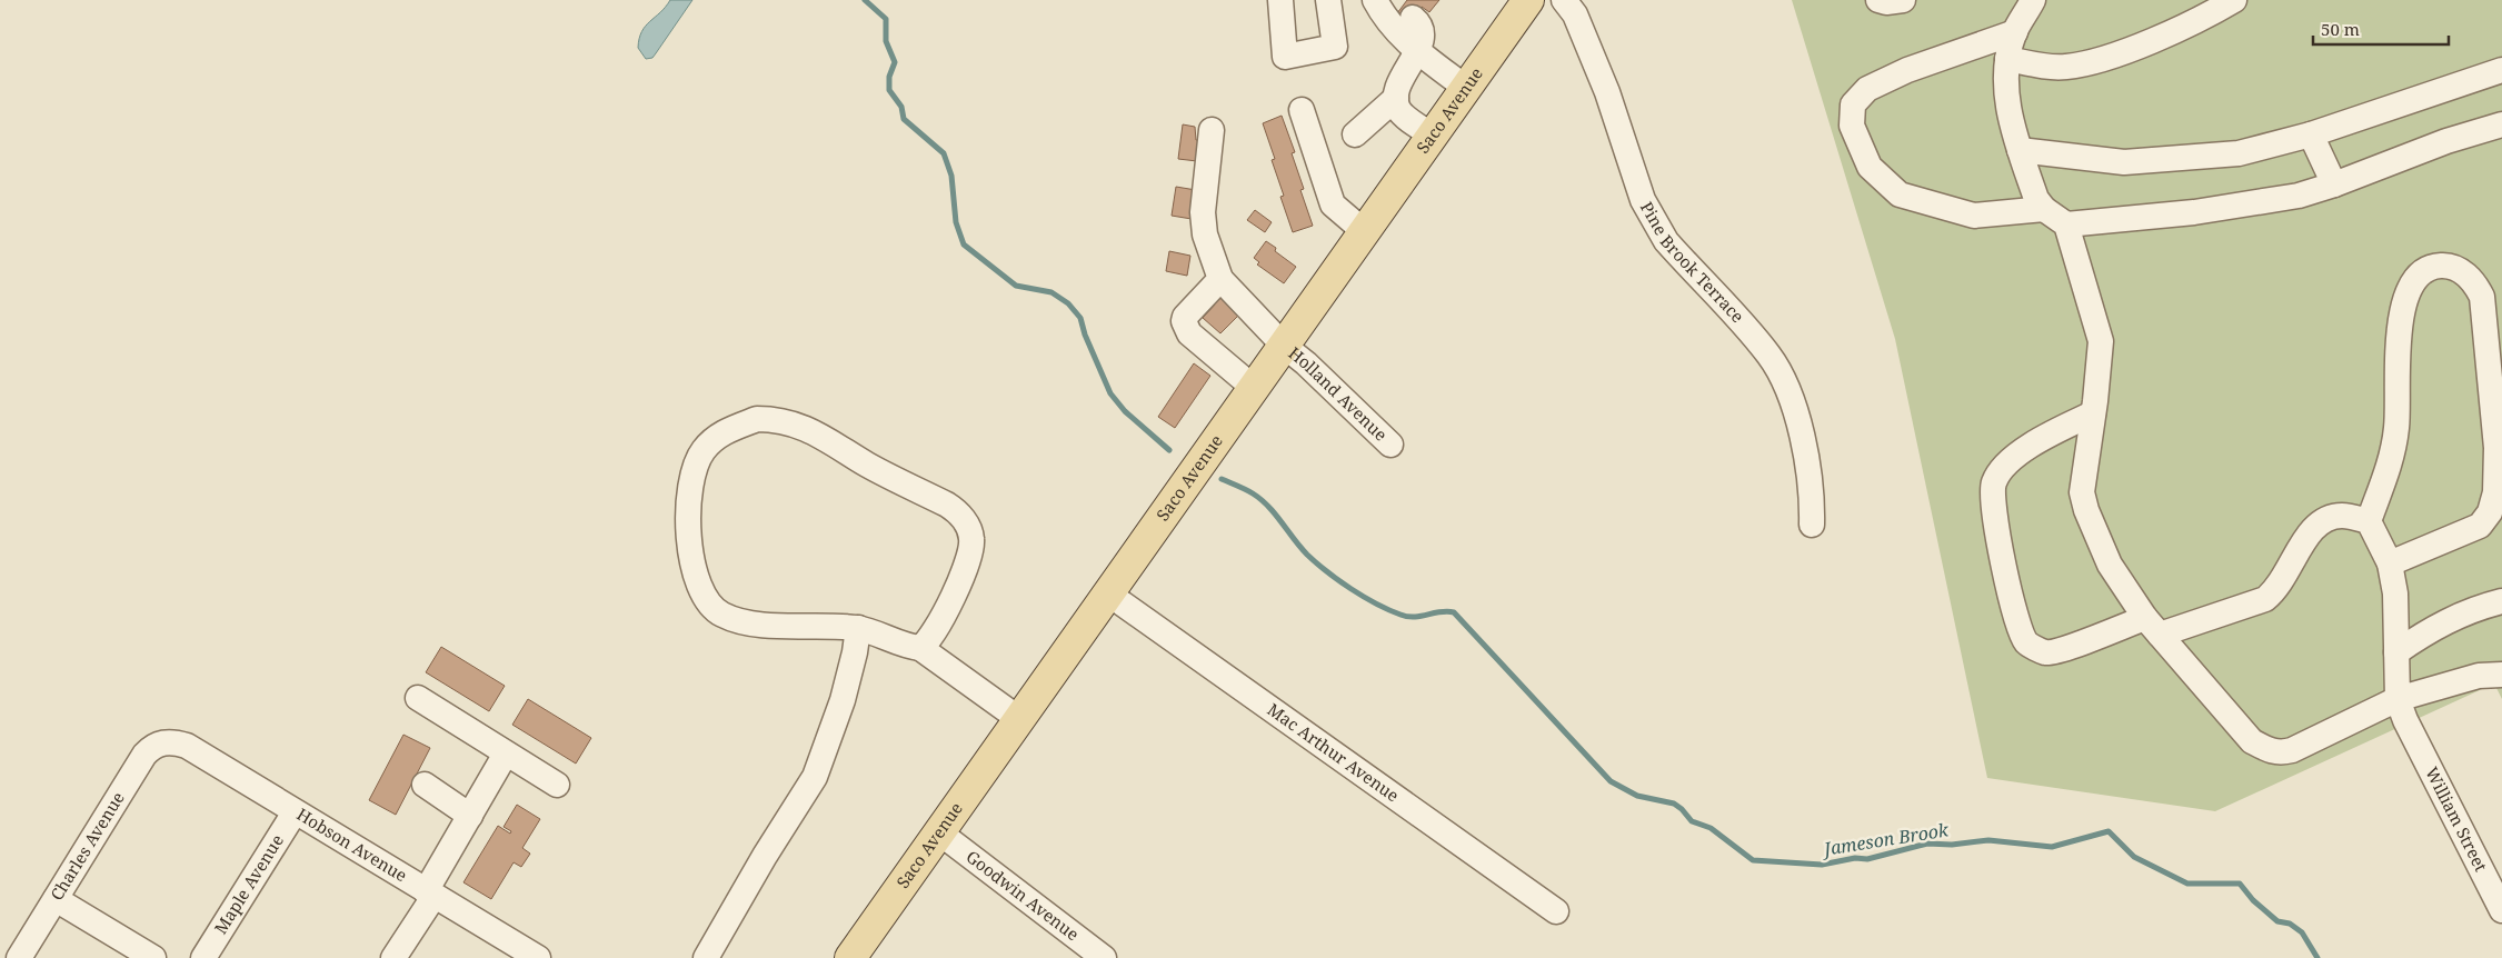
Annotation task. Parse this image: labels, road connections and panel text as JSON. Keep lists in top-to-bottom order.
{
  "streets": {
    "main road": ["Saco Avenue"],
    "street": [
      "Pine Brook Terrace",
      "Holland Avenue",
      "Mac Arthur Avenue",
      "William Street",
      "Charles Avenue",
      "Hobson Avenue",
      "Maple Avenue",
      "Goodwin Avenue"
    ]
  },
  "crossings": [
    ["Saco Avenue", "Holland Avenue"],
    ["Saco Avenue", "Mac Arthur Avenue"],
    ["Saco Avenue", "Goodwin Avenue"],
    ["Charles Avenue", "Hobson Avenue"],
    ["Hobson Avenue", "Maple Avenue"]
  ],
  "water": ["Jameson Brook"],
  "scale_bar": "50 m"
}
